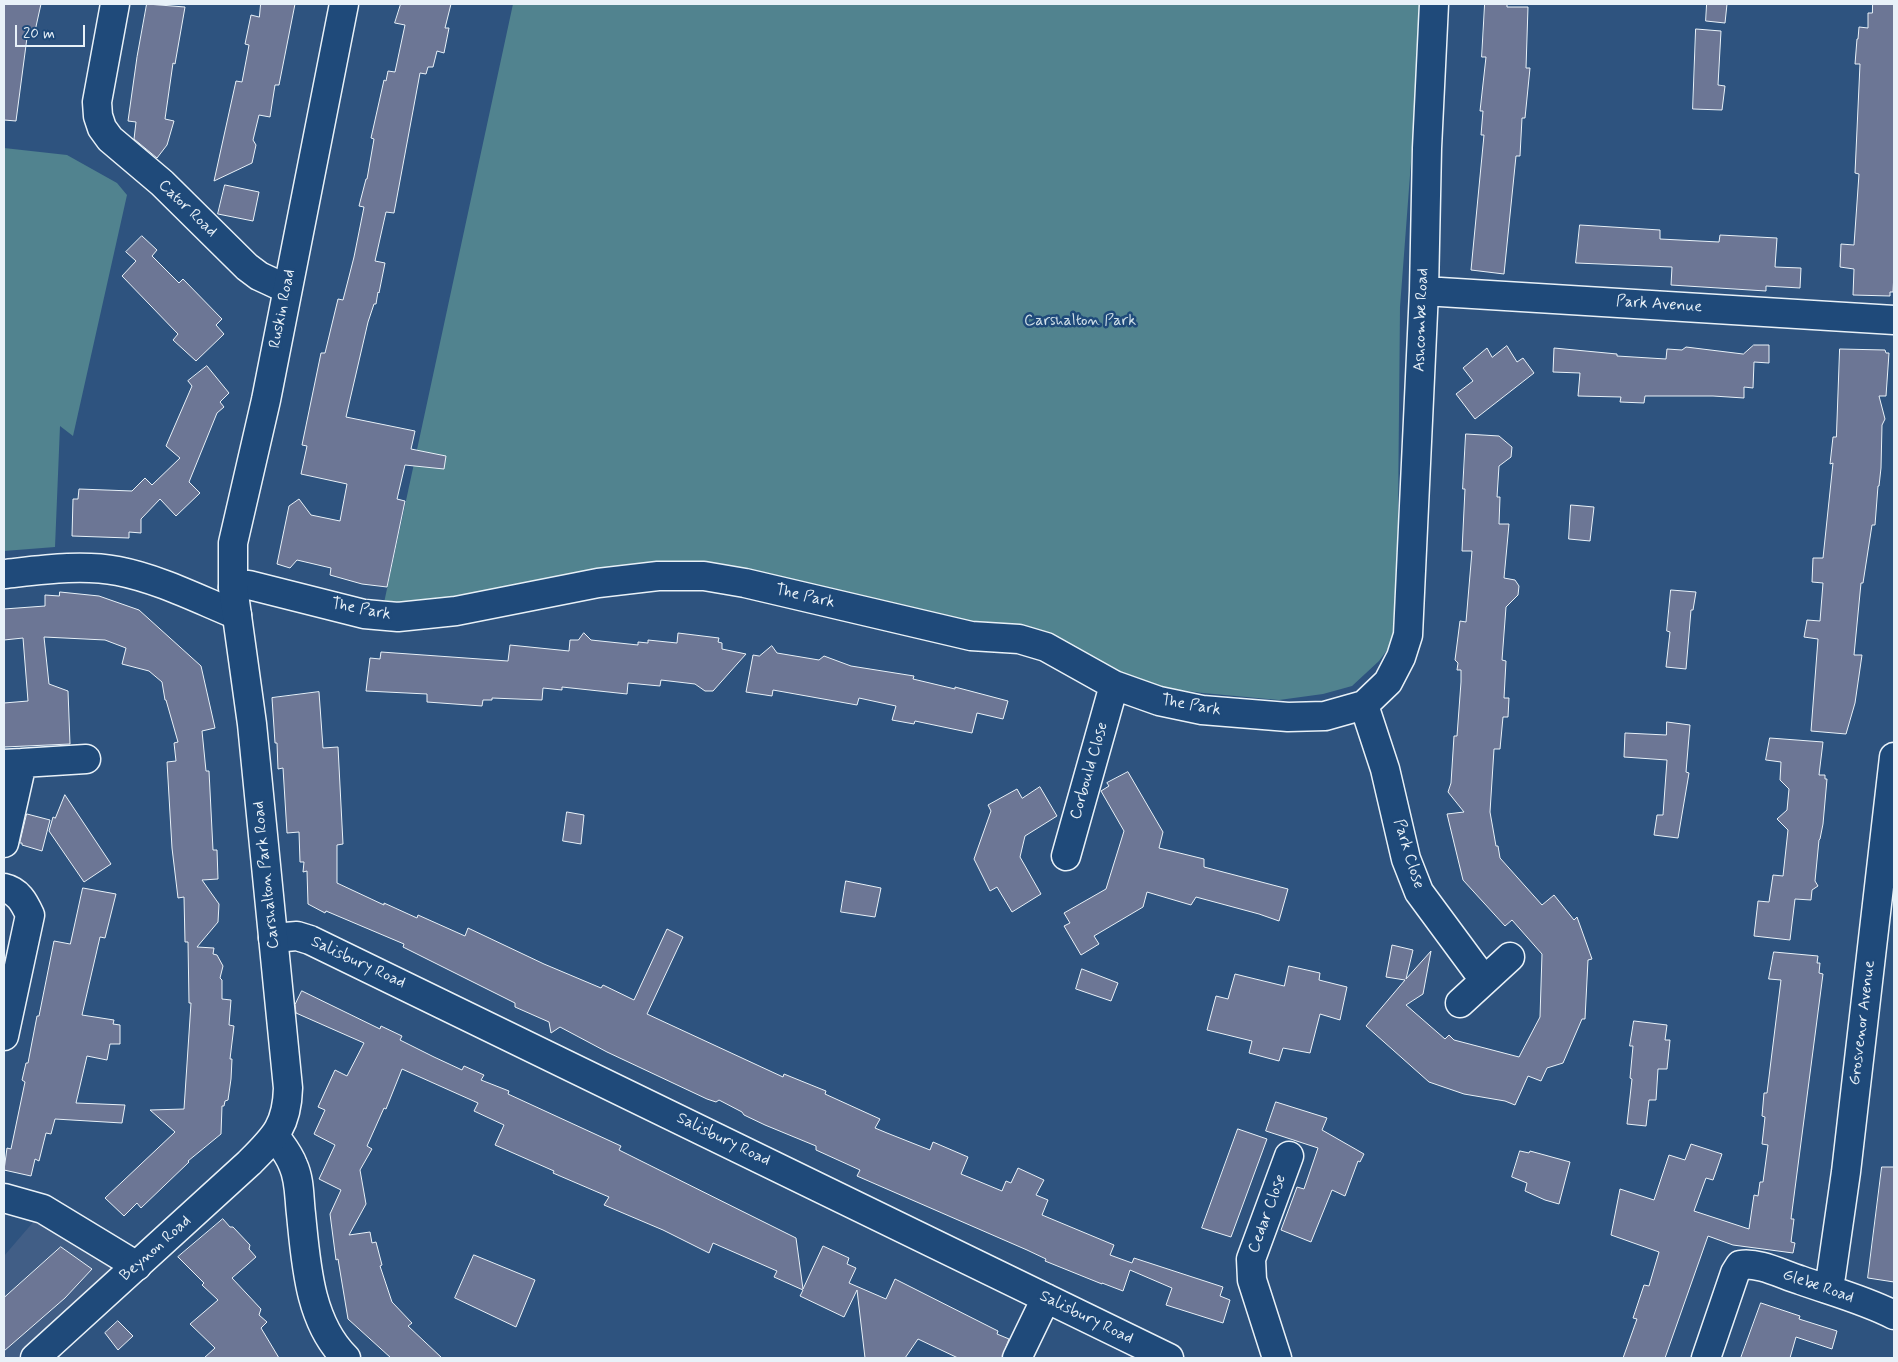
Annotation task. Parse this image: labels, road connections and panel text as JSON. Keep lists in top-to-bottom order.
{
  "streets": {
    "street": [
      "Cator Road",
      "Park Avenue",
      "Ruskin Road",
      "Ashcombe Road",
      "The Park",
      "Corbould Close",
      "Park Close",
      "Carshalton Park Road",
      "Salisbury Road",
      "Grosvenor Avenue",
      "Cedar Close",
      "Beynon Road",
      "Glebe Road"
    ]
  },
  "crossings": [
    ["Cator Road", "Ruskin Road"],
    ["Park Avenue", "Ashcombe Road"],
    ["Ruskin Road", "The Park"],
    ["Ruskin Road", "Carshalton Park Road"],
    ["Ashcombe Road", "The Park"],
    ["The Park", "Corbould Close"],
    ["The Park", "Park Close"],
    ["Carshalton Park Road", "Salisbury Road"],
    ["Carshalton Park Road", "Beynon Road"],
    ["Grosvenor Avenue", "Glebe Road"]
  ],
  "parks": ["Carshalton Park"],
  "scale_bar": "20 m"
}
